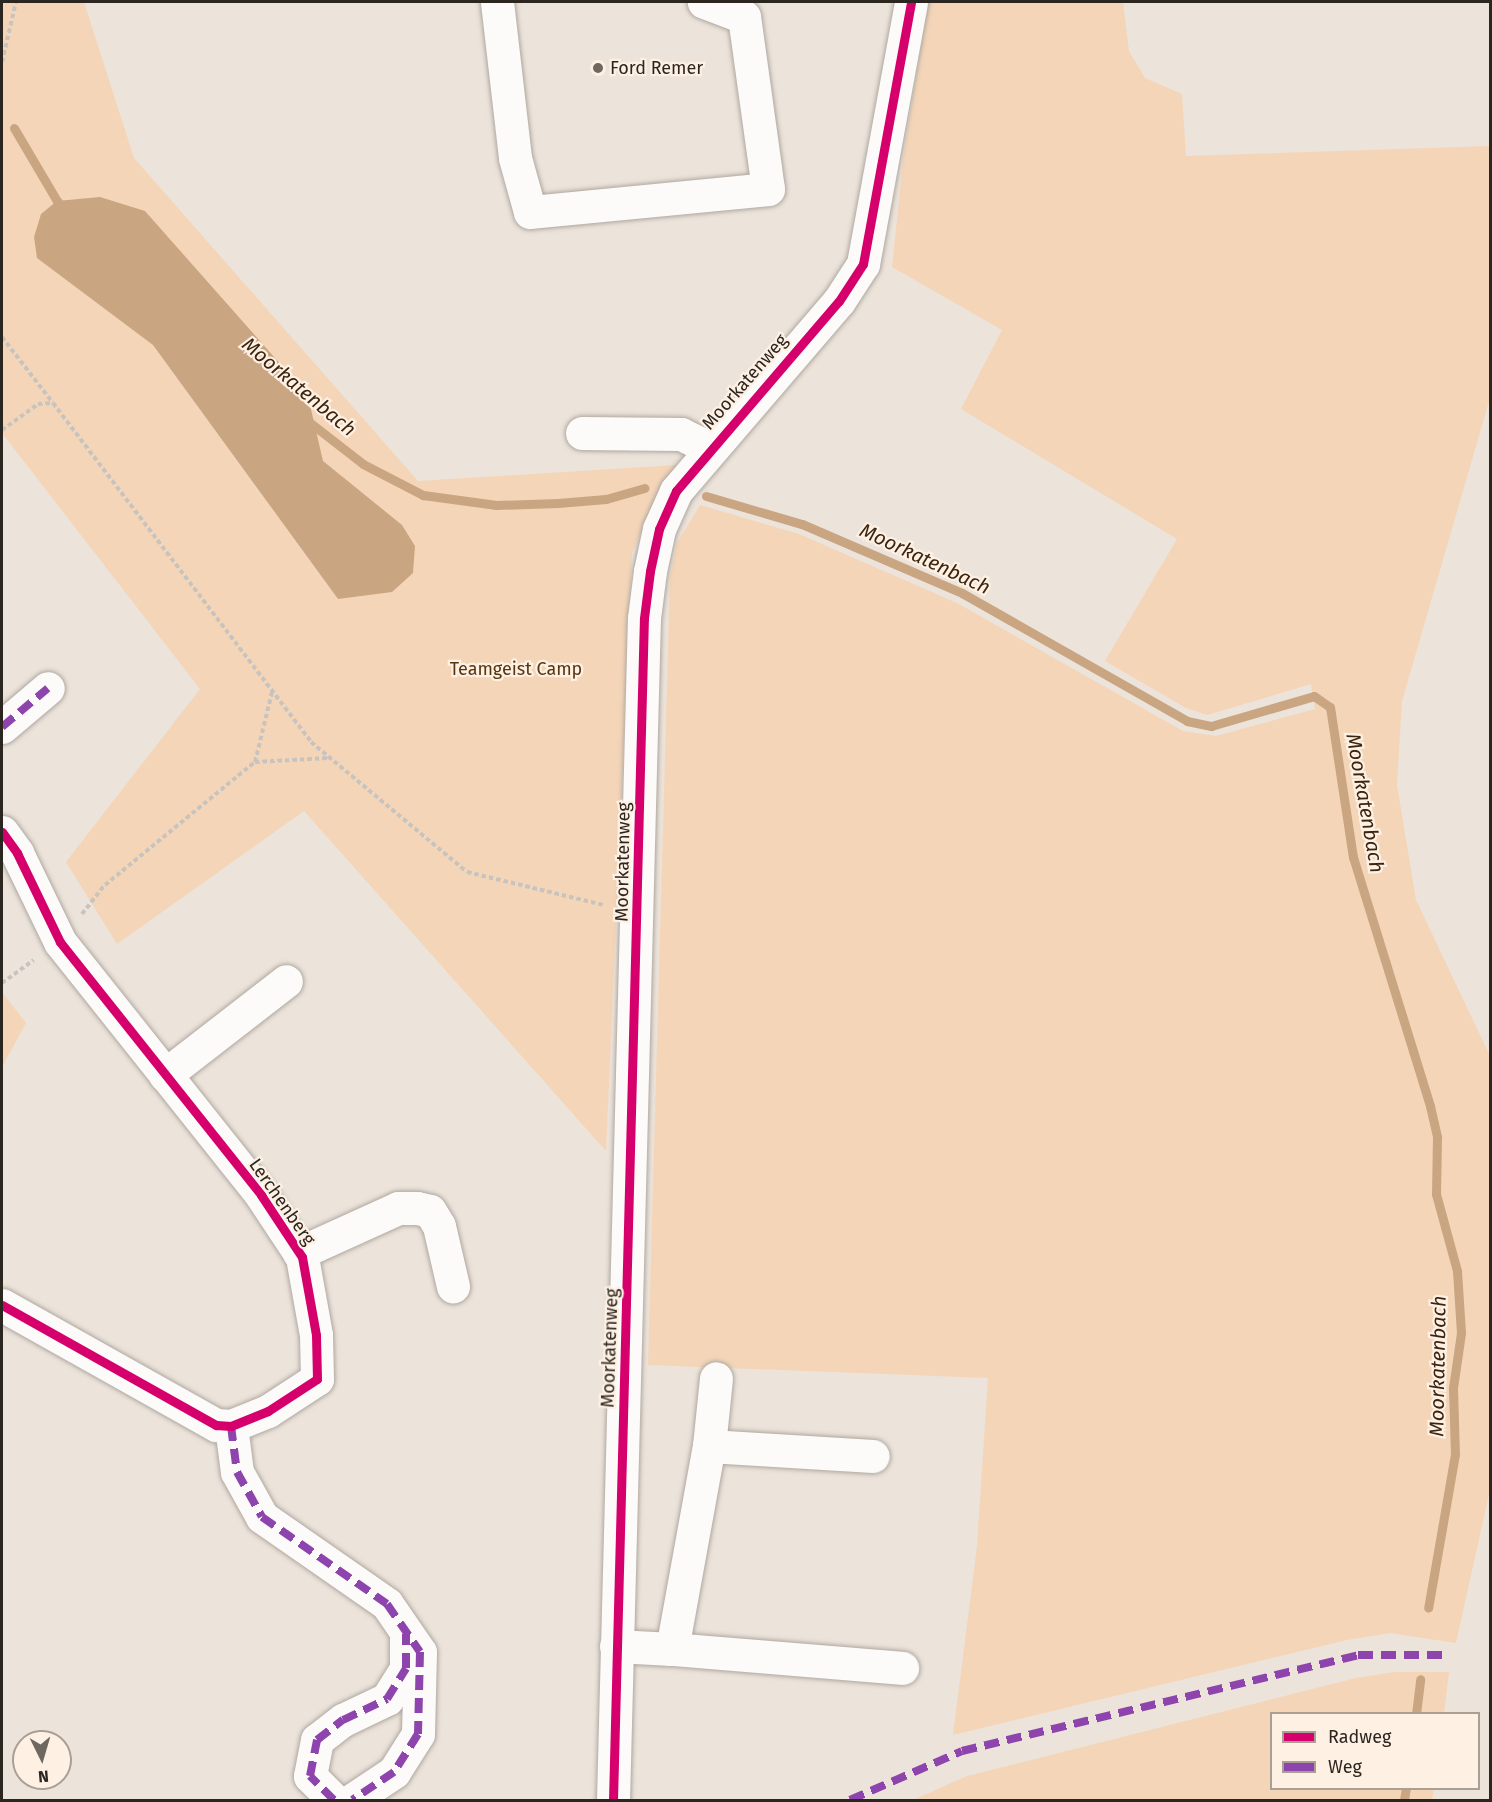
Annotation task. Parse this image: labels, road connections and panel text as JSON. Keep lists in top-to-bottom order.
{
  "streets": {
    "street": ["Moorkatenweg", "Lerchenberg"]
  },
  "water": ["Moorkatenbach"],
  "parks": ["Teamgeist Camp"],
  "places": ["Ford Remer"],
  "legend": ["Radweg", "Weg"],
  "north": "bottom"
}
